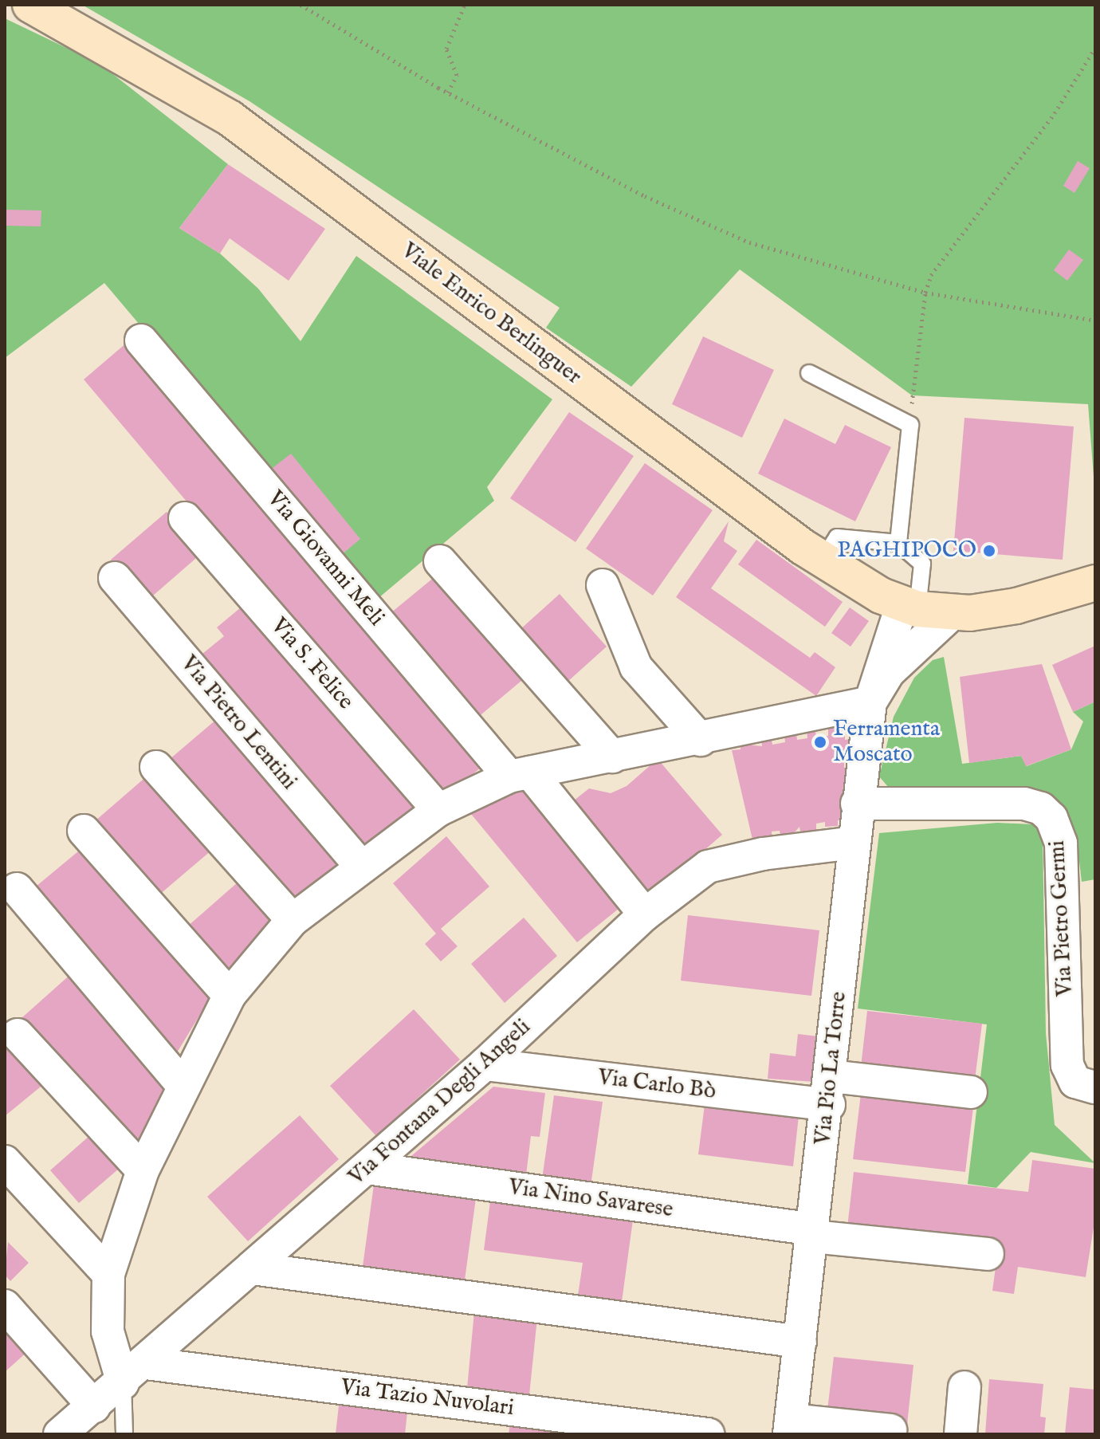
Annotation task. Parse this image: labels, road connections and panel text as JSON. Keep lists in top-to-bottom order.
{
  "streets": {
    "main road": ["Viale Enrico Berlinguer"],
    "street": [
      "Via Giovanni Meli",
      "Via S. Felice",
      "Via Pietro Lentini",
      "Via Pietro Germi",
      "Via Pio La Torre",
      "Via Carlo Bò",
      "Via Fontana Degli Angeli",
      "Via Nino Savarese",
      "Via Tazio Nuvolari"
    ]
  },
  "crossings": [
    ["Via Giovanni Meli", "Via Fontana Degli Angeli"],
    ["Via Pietro Germi", "Via Pio La Torre"],
    ["Via Pio La Torre", "Via Carlo Bò"],
    ["Via Pio La Torre", "Via Fontana Degli Angeli"],
    ["Via Pio La Torre", "Via Nino Savarese"],
    ["Via Carlo Bò", "Via Fontana Degli Angeli"],
    ["Via Fontana Degli Angeli", "Via Nino Savarese"],
    ["Via Fontana Degli Angeli", "Via Tazio Nuvolari"]
  ],
  "places": ["PAGHIPOCO", "Ferramenta Moscato"]
}
